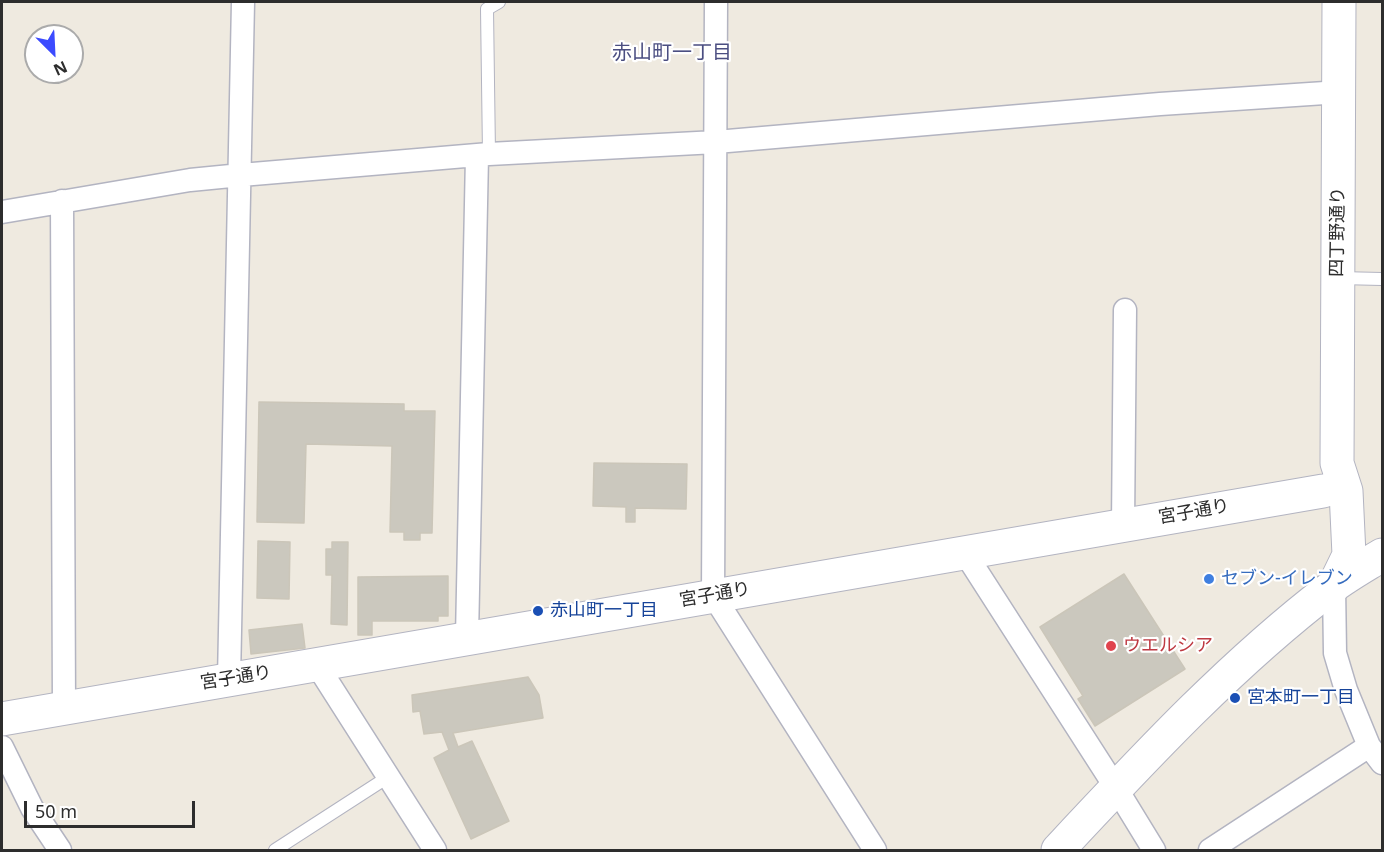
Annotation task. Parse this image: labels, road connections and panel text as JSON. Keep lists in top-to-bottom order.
{
  "streets": {
    "street": ["四丁野通り", "宮子通り"]
  },
  "crossings": [
    ["四丁野通り", "宮子通り"]
  ],
  "districts": ["赤山町一丁目"],
  "places": [
    "セブン-イレブン",
    "赤山町一丁目",
    "ウエルシア",
    "宮本町一丁目"
  ],
  "scale_bar": "50 m",
  "north": "bottom right"
}
